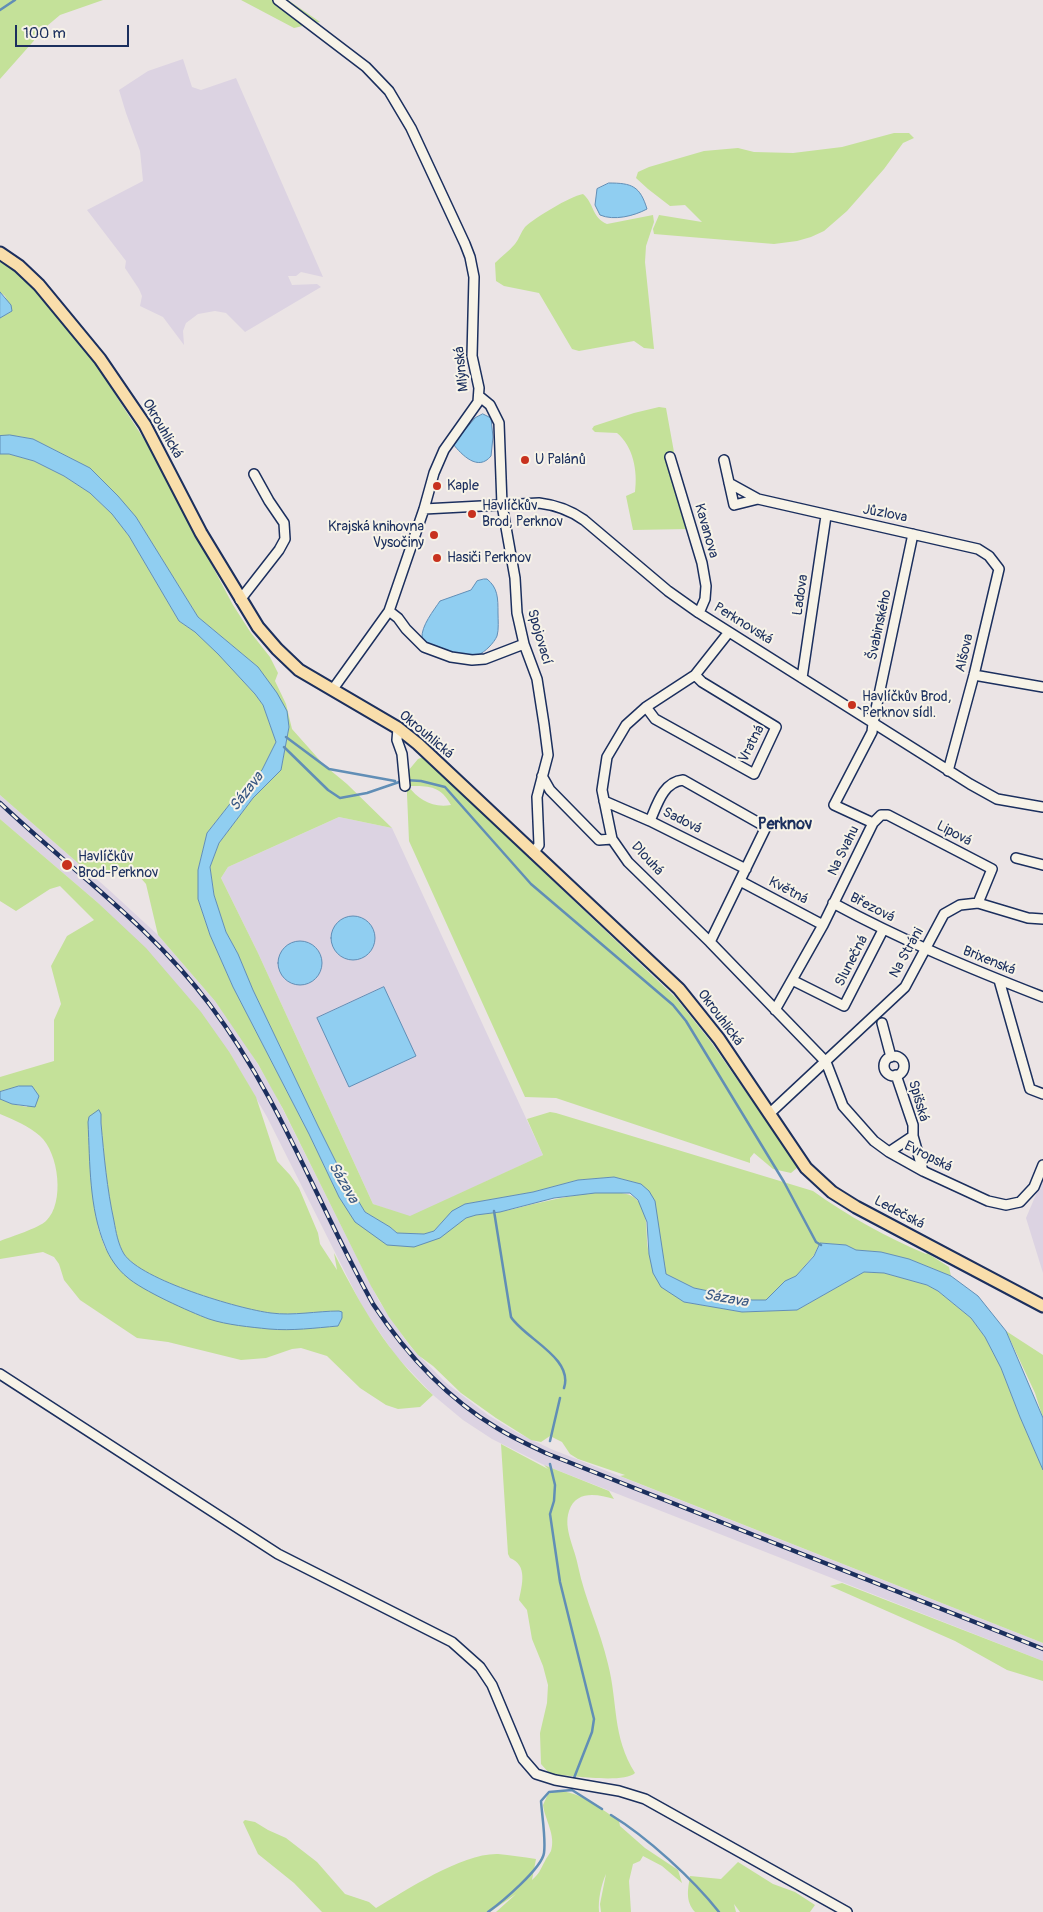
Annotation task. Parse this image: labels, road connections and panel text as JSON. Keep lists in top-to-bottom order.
{
  "streets": {
    "main road": ["Okrouhlická", "Ledečská"],
    "street": [
      "Mlýnská",
      "Jůzlova",
      "Kavanova",
      "Ladova",
      "Perknovská",
      "Švabinského",
      "Spojovací",
      "Alšova",
      "Vratná",
      "Sadová",
      "Lipová",
      "Na Svahu",
      "Dlouhá",
      "Květná",
      "Březová",
      "Na Stráni",
      "Slunečná",
      "Brixenská",
      "Spišská",
      "Evropská"
    ]
  },
  "crossings": [
    ["Mlýnská", "Okrouhlická"],
    ["Mlýnská", "Perknovská"],
    ["Mlýnská", "Spojovací"],
    ["Okrouhlická", "Spojovací"],
    ["Okrouhlická", "Na Stráni"],
    ["Okrouhlická", "Ledečská"],
    ["Jůzlova", "Ladova"],
    ["Jůzlova", "Švabinského"],
    ["Jůzlova", "Alšova"],
    ["Kavanova", "Perknovská"],
    ["Ladova", "Perknovská"],
    ["Perknovská", "Švabinského"],
    ["Perknovská", "Spojovací"],
    ["Perknovská", "Alšova"],
    ["Perknovská", "Na Svahu"],
    ["Perknovská", "Dlouhá"],
    ["Švabinského", "Na Svahu"],
    ["Vratná", "Dlouhá"],
    ["Sadová", "Dlouhá"],
    ["Lipová", "Na Svahu"],
    ["Lipová", "Na Stráni"],
    ["Na Svahu", "Dlouhá"],
    ["Na Svahu", "Květná"],
    ["Na Svahu", "Březová"],
    ["Na Svahu", "Slunečná"],
    ["Dlouhá", "Na Stráni"],
    ["Dlouhá", "Evropská"],
    ["Březová", "Na Stráni"],
    ["Březová", "Slunečná"],
    ["Březová", "Brixenská"],
    ["Na Stráni", "Brixenská"],
    ["Na Stráni", "Evropská"],
    ["Na Stráni", "Ledečská"],
    ["Spišská", "Evropská"]
  ],
  "districts": ["Perknov"],
  "water": ["Sázava"],
  "places": [
    "U Palánů",
    "Kaple",
    "Havlíčkův Brod, Perknov",
    "Krajská knihovna Vysočiny",
    "Hasiči Perknov",
    "Havlíčkův Brod, Perknov sídl.",
    "Havlíčkův Brod-Perknov"
  ],
  "scale_bar": "100 m"
}
